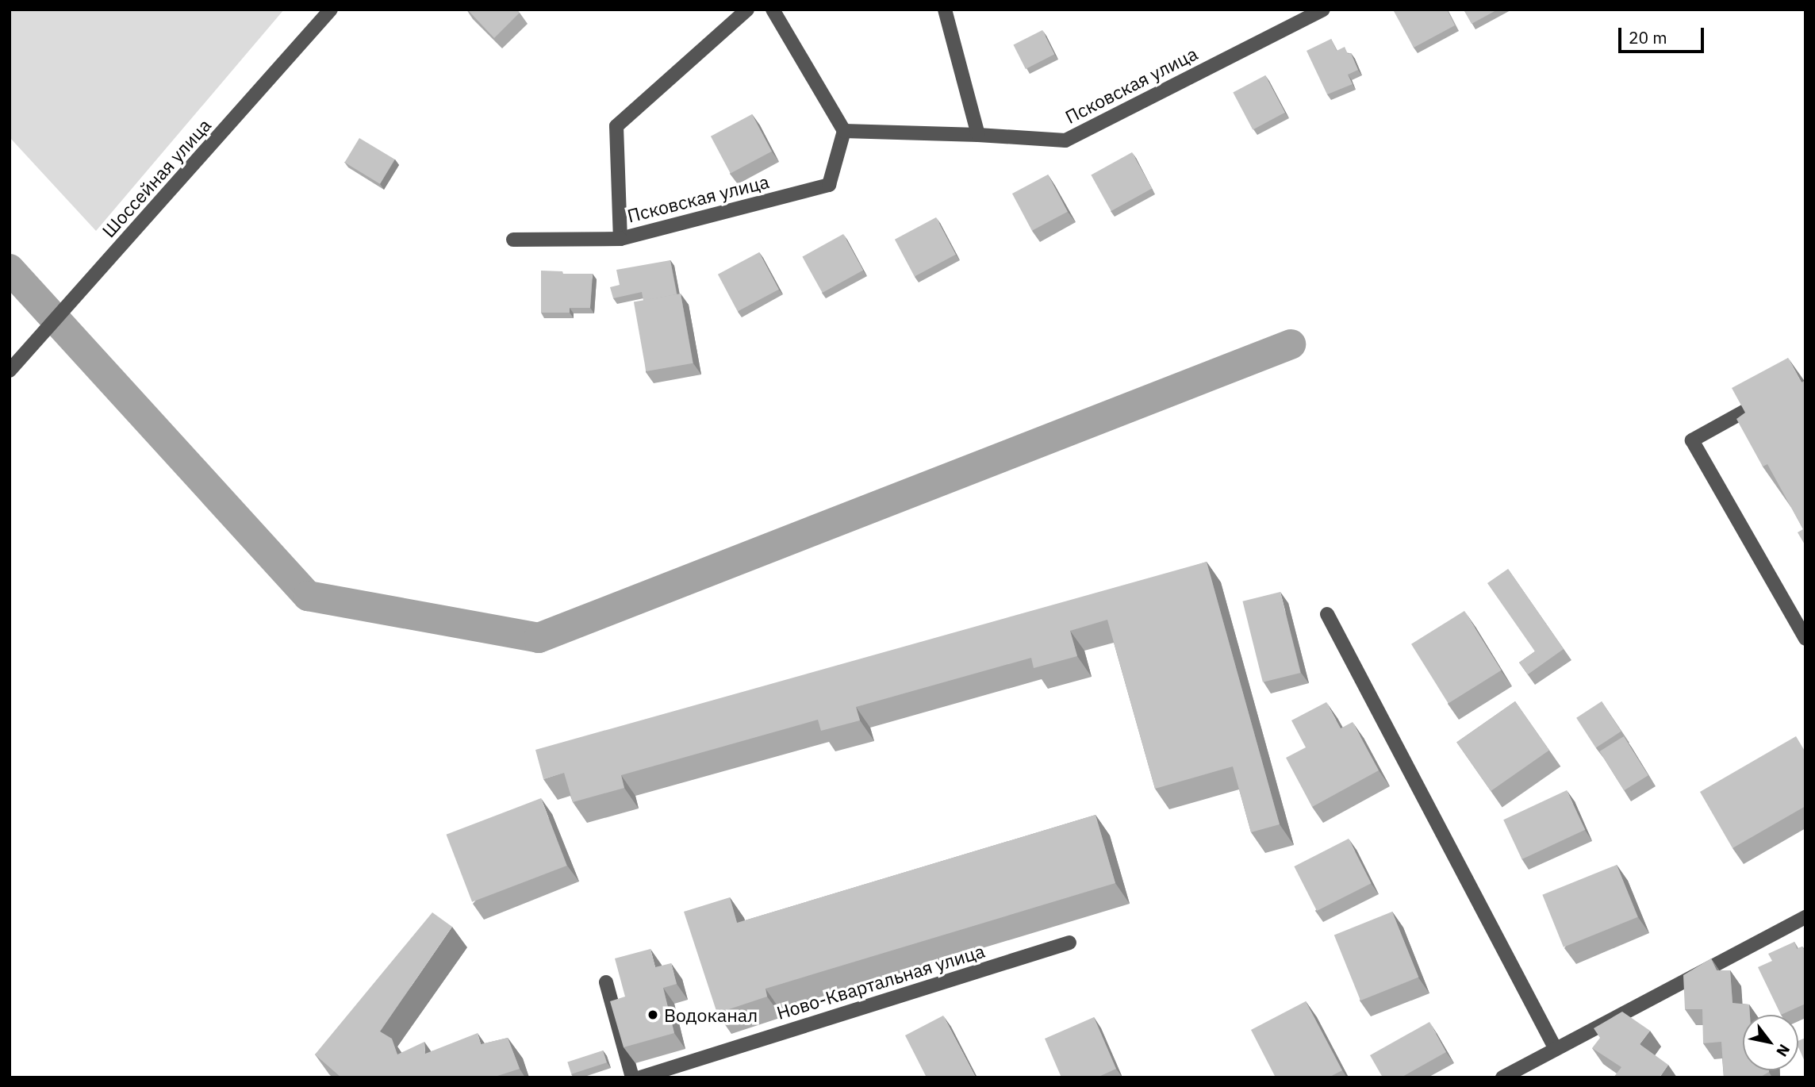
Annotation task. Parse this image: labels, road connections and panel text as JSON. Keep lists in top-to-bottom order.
{
  "streets": {
    "street": ["Псковская улица", "Шоссейная улица", "Ново-Квартальная улица"]
  },
  "places": ["Водоканал"],
  "scale_bar": "20 m",
  "north": "bottom right"
}
